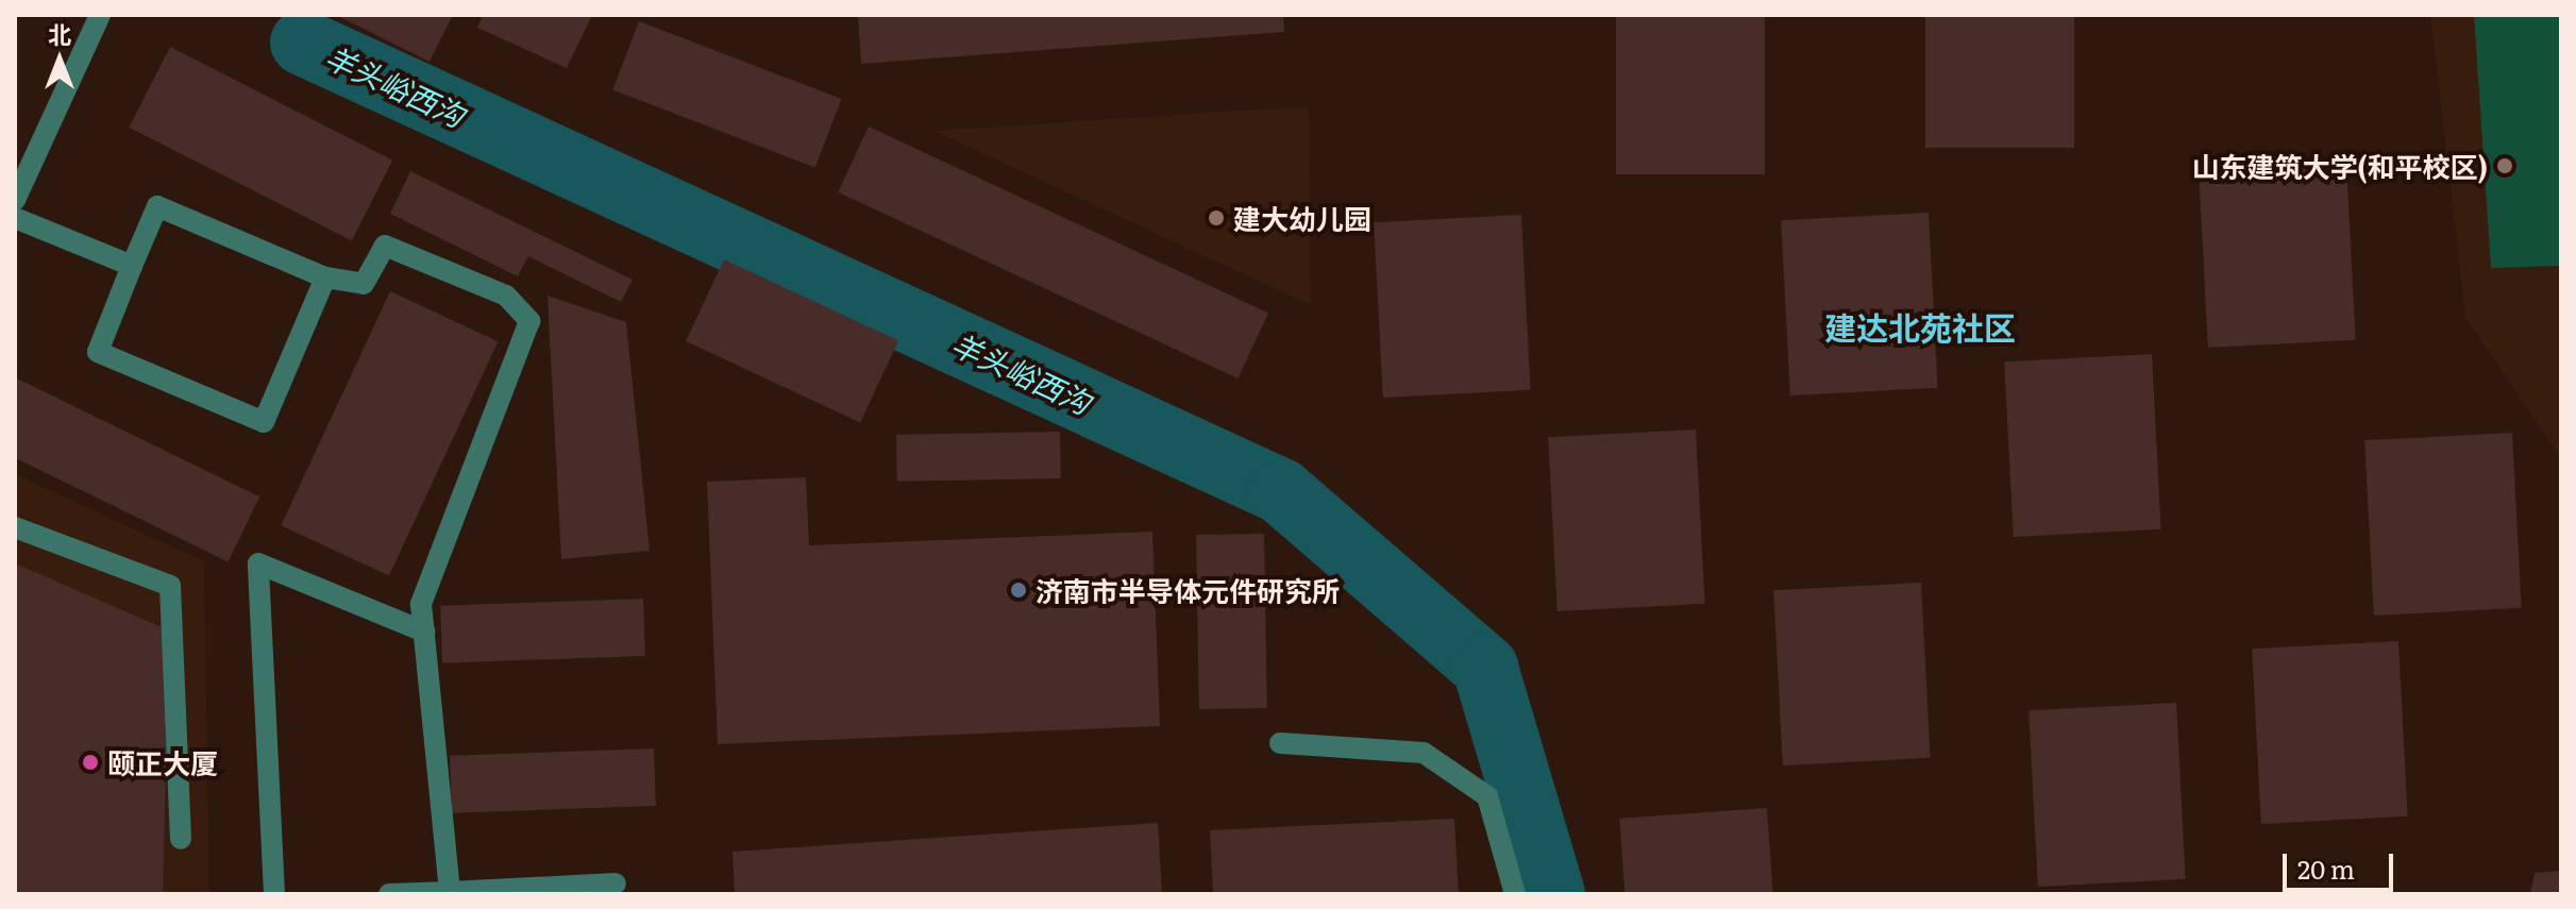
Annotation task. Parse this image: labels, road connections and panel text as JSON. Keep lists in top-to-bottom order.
{
  "districts": ["建达北苑社区"],
  "water": ["羊头峪西沟"],
  "places": [
    "山东建筑大学(和平校区)",
    "建大幼儿园",
    "济南市半导体元件研究所",
    "颐正大厦"
  ],
  "scale_bar": "20 m",
  "north": "top"
}
